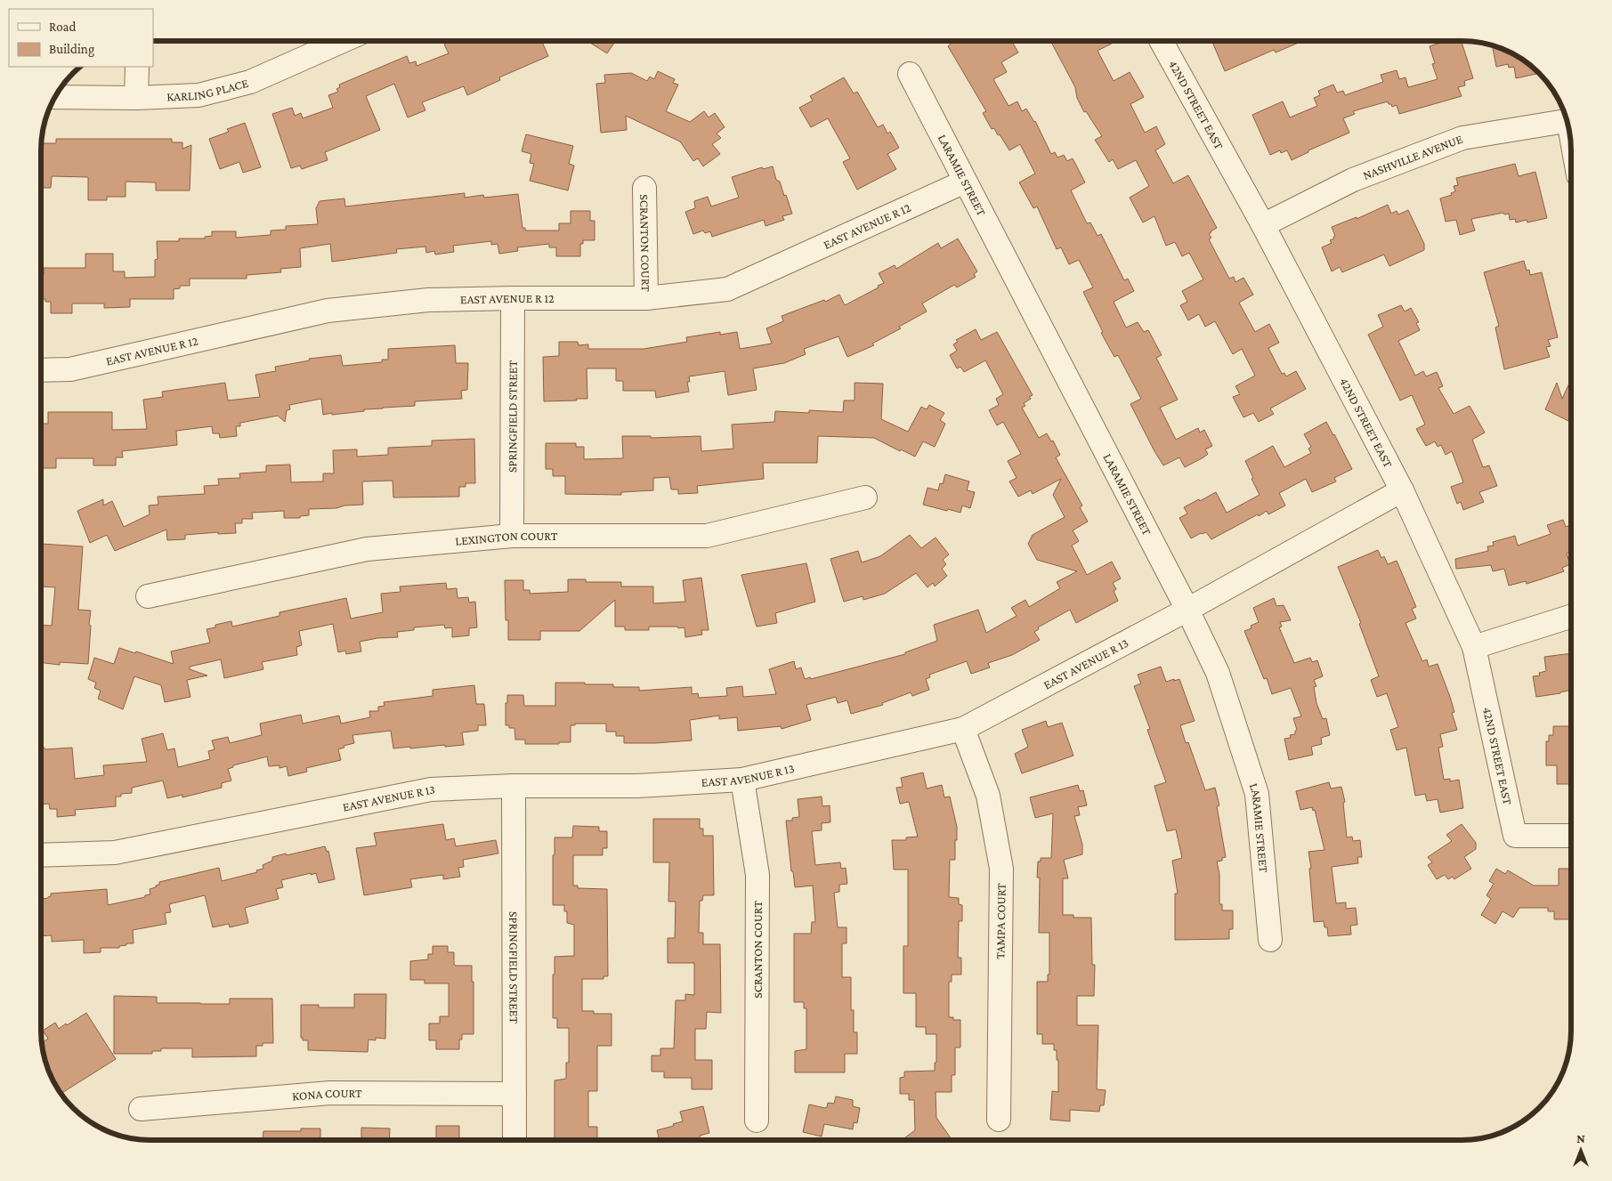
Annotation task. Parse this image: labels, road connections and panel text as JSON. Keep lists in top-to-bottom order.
{
  "streets": {
    "street": [
      "KARLING PLACE",
      "42ND STREET EAST",
      "NASHVILLE AVENUE",
      "LARAMIE STREET",
      "EAST AVENUE R 12",
      "SCRANTON COURT",
      "SPRINGFIELD STREET",
      "LEXINGTON COURT",
      "EAST AVENUE R 13",
      "TAMPA COURT",
      "KONA COURT"
    ]
  },
  "crossings": [
    ["42ND STREET EAST", "NASHVILLE AVENUE"],
    ["42ND STREET EAST", "EAST AVENUE R 13"],
    ["LARAMIE STREET", "EAST AVENUE R 12"],
    ["LARAMIE STREET", "EAST AVENUE R 13"],
    ["EAST AVENUE R 12", "SCRANTON COURT"],
    ["EAST AVENUE R 12", "SPRINGFIELD STREET"],
    ["SCRANTON COURT", "EAST AVENUE R 13"],
    ["SPRINGFIELD STREET", "LEXINGTON COURT"],
    ["SPRINGFIELD STREET", "EAST AVENUE R 13"],
    ["SPRINGFIELD STREET", "KONA COURT"],
    ["EAST AVENUE R 13", "TAMPA COURT"]
  ],
  "legend": ["Road", "Building"],
  "north": "top"
}
